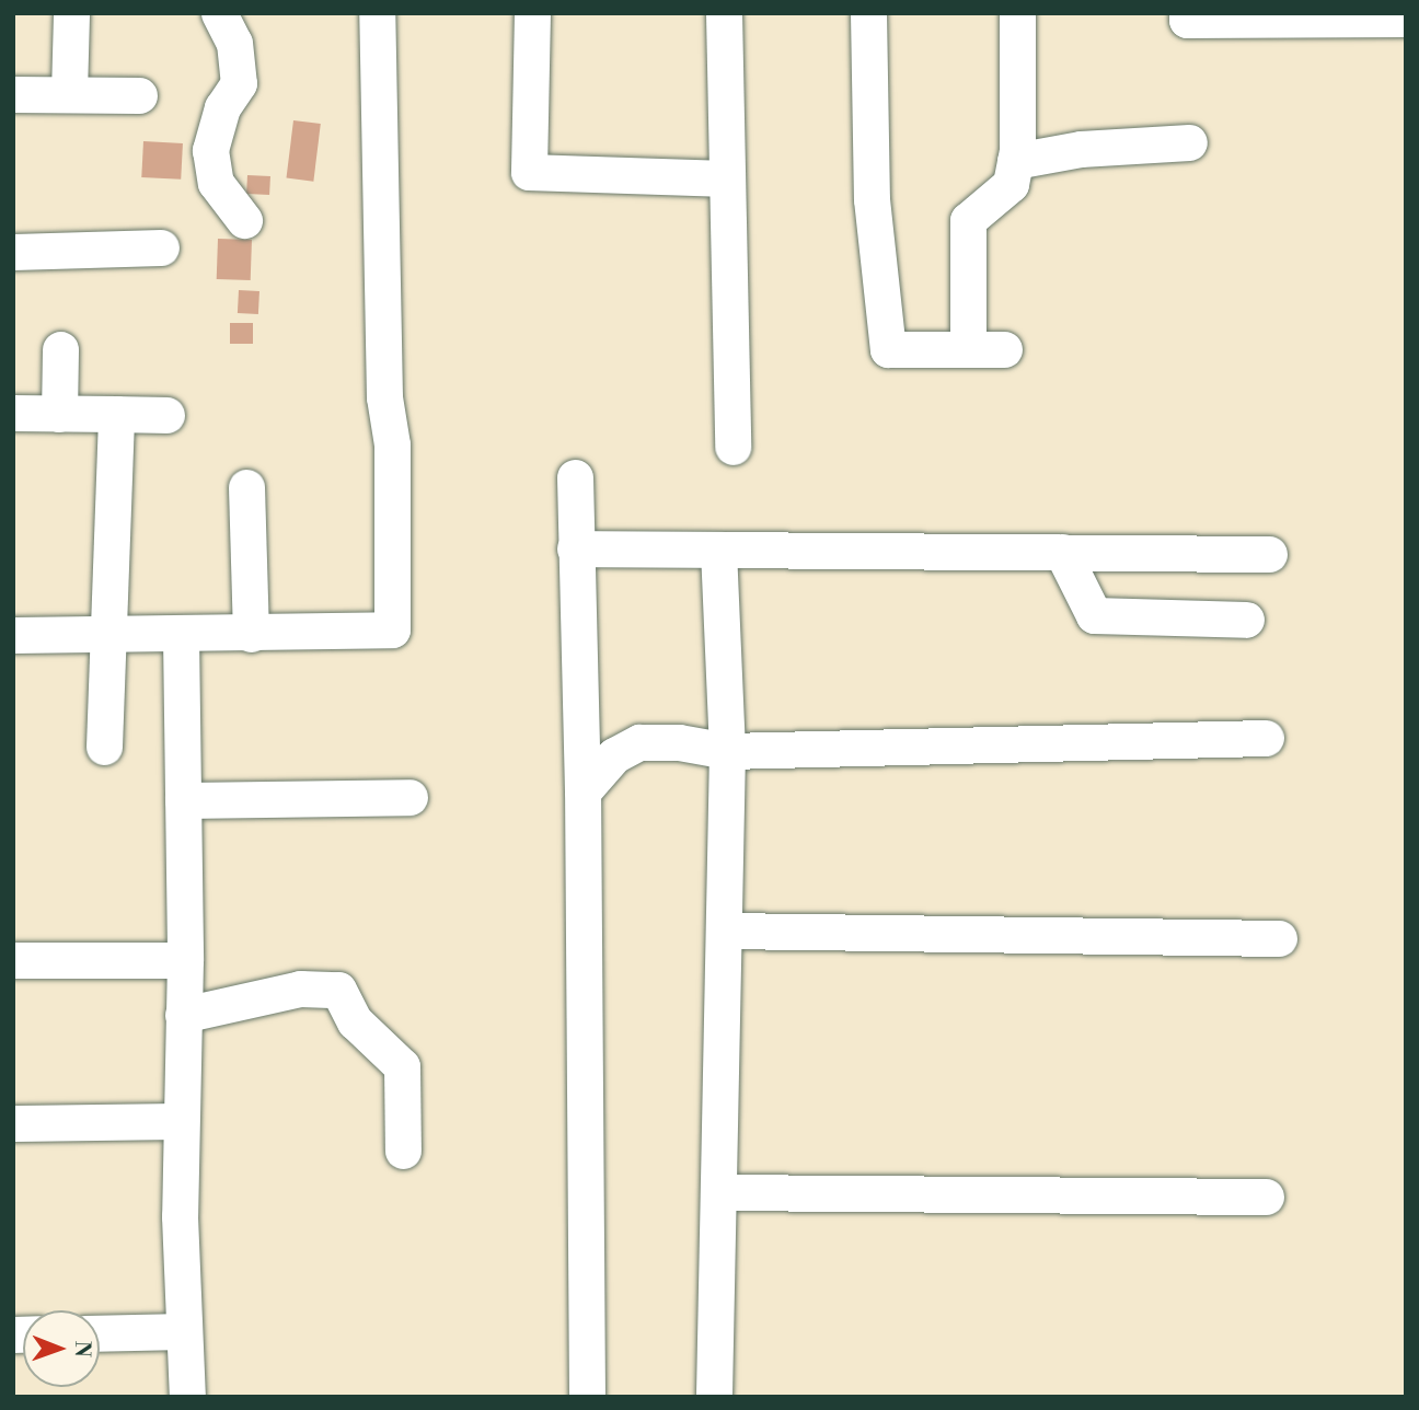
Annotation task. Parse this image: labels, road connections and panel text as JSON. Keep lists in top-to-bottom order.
{
  "north": "right"
}
